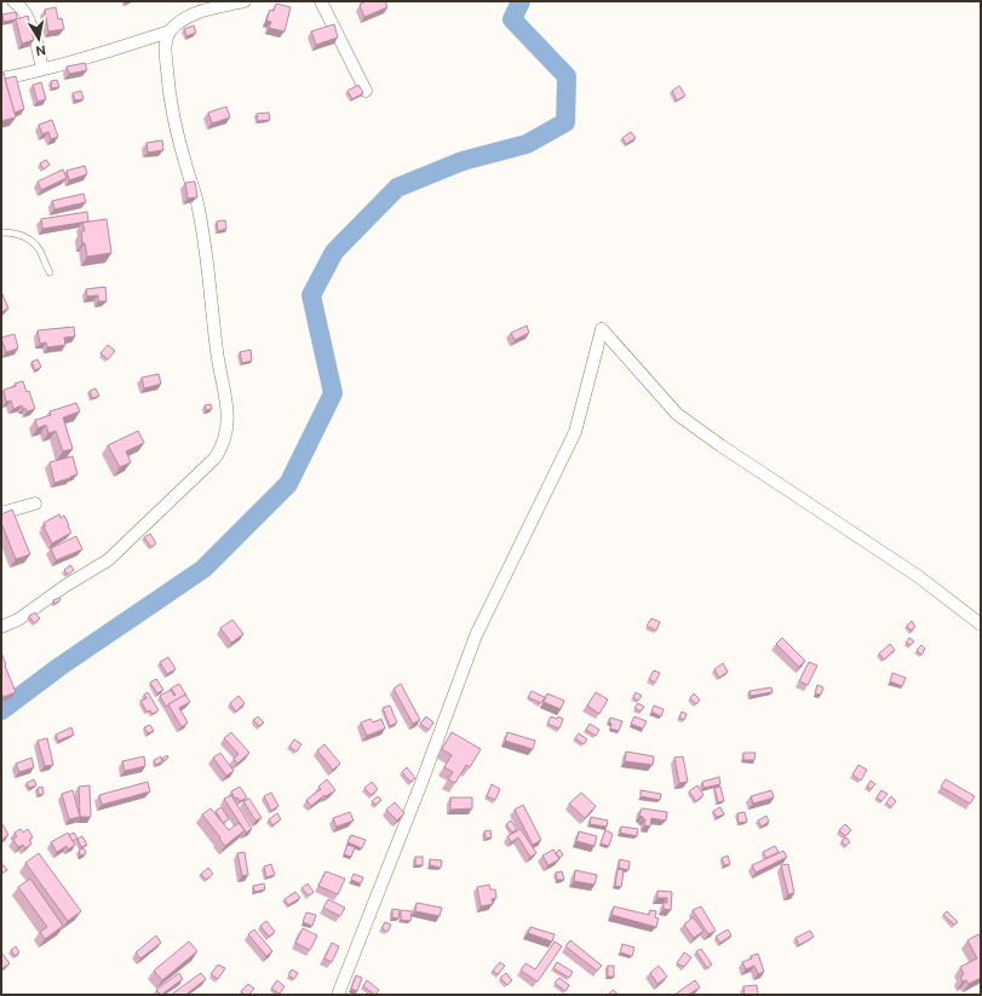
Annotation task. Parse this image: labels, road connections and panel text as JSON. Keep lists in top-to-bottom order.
{
  "north": "bottom"
}
